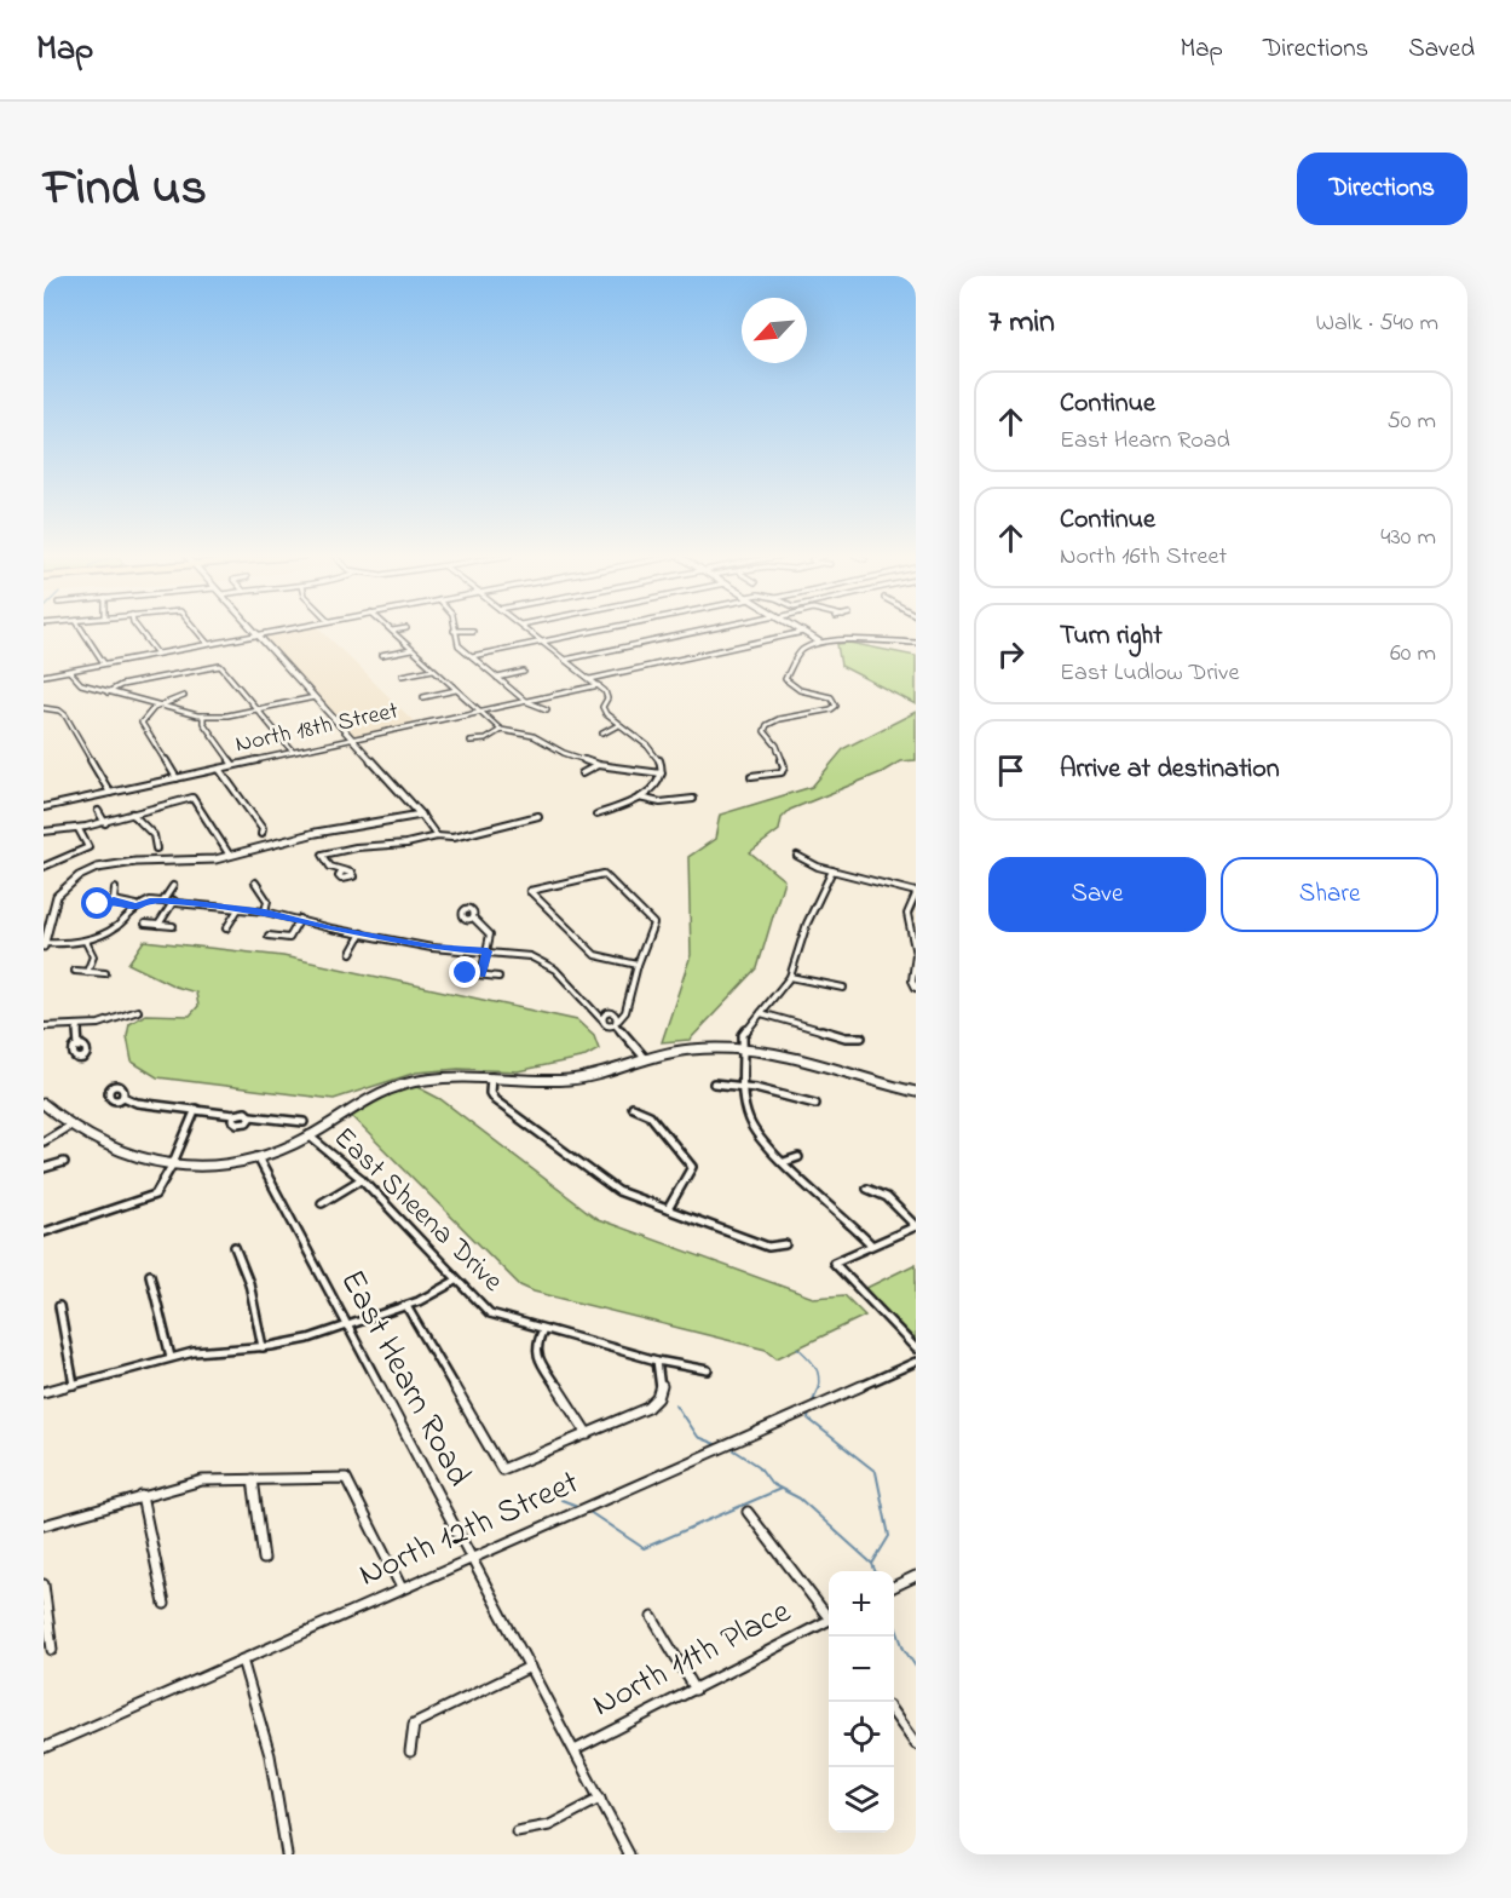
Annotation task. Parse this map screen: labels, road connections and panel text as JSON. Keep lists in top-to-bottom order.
{
  "streets": {
    "street": [
      "North 18th Street",
      "East Sheena Drive",
      "East Hearn Road",
      "North 12th Street",
      "North 11th Place"
    ]
  },
  "crossings": [
    ["East Hearn Road", "North 12th Street"],
    ["East Hearn Road", "North 11th Place"]
  ],
  "north": "bottom left",
  "page": {
    "header": "Map",
    "nav": ["Map", "Directions", "Saved"],
    "title": "Find us",
    "buttons": [
      "Directions",
      ["Save", "Share"]
    ],
    "heading": ["7 min", "Walk · 540 m"],
    "list": [
      ["Continue", "East Hearn Road", "50 m"],
      ["Continue", "North 16th Street", "430 m"],
      ["Turn right", "East Ludlow Drive", "60 m"],
      "Arrive at destination"
    ],
    "map_buttons": ["+", "−"]
  }
}
